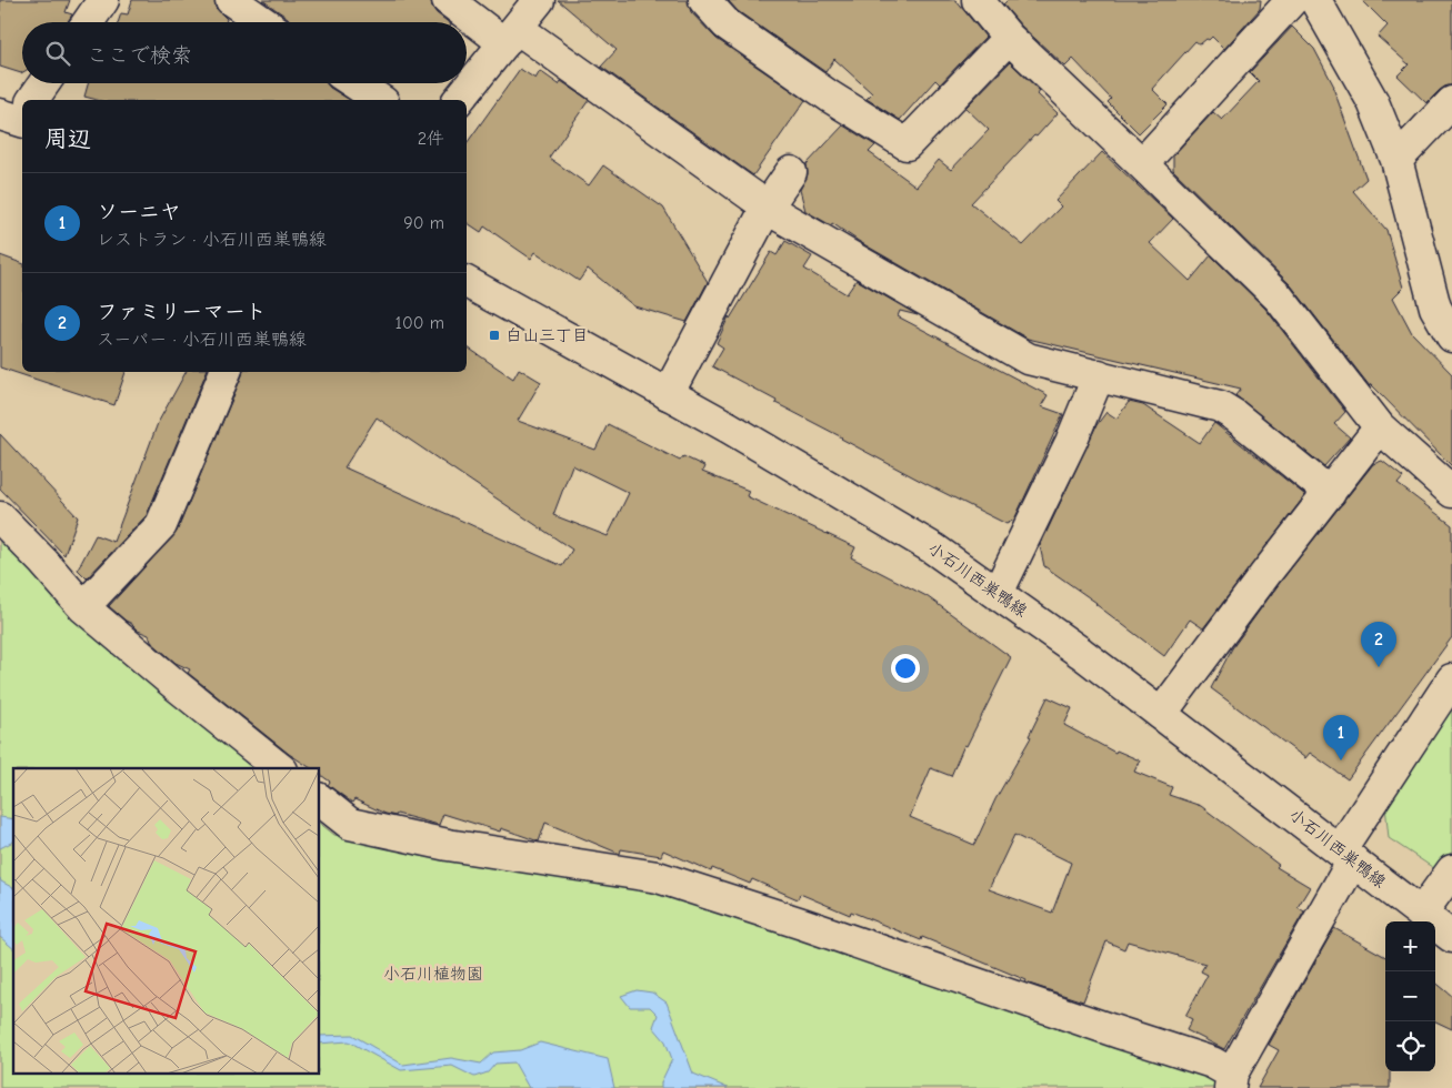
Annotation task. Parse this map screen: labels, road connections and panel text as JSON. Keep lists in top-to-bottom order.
{
  "streets": {
    "street": ["小石川西巣鴨線"]
  },
  "parks": ["小石川植物園"],
  "places": {
    "transit": ["白山三丁目"]
  },
  "page": {
    "search": "ここで検索",
    "heading": ["周辺", "2件"],
    "list": [
      {
        "mark": "1",
        "name": "ソーニヤ",
        "note": "レストラン · 小石川西巣鴨線",
        "value": "90 m"
      },
      {
        "mark": "2",
        "name": "ファミリーマート",
        "note": "スーパー · 小石川西巣鴨線",
        "value": "100 m"
      }
    ],
    "pins": ["2", "1"],
    "map_buttons": ["+", "−"]
  }
}
